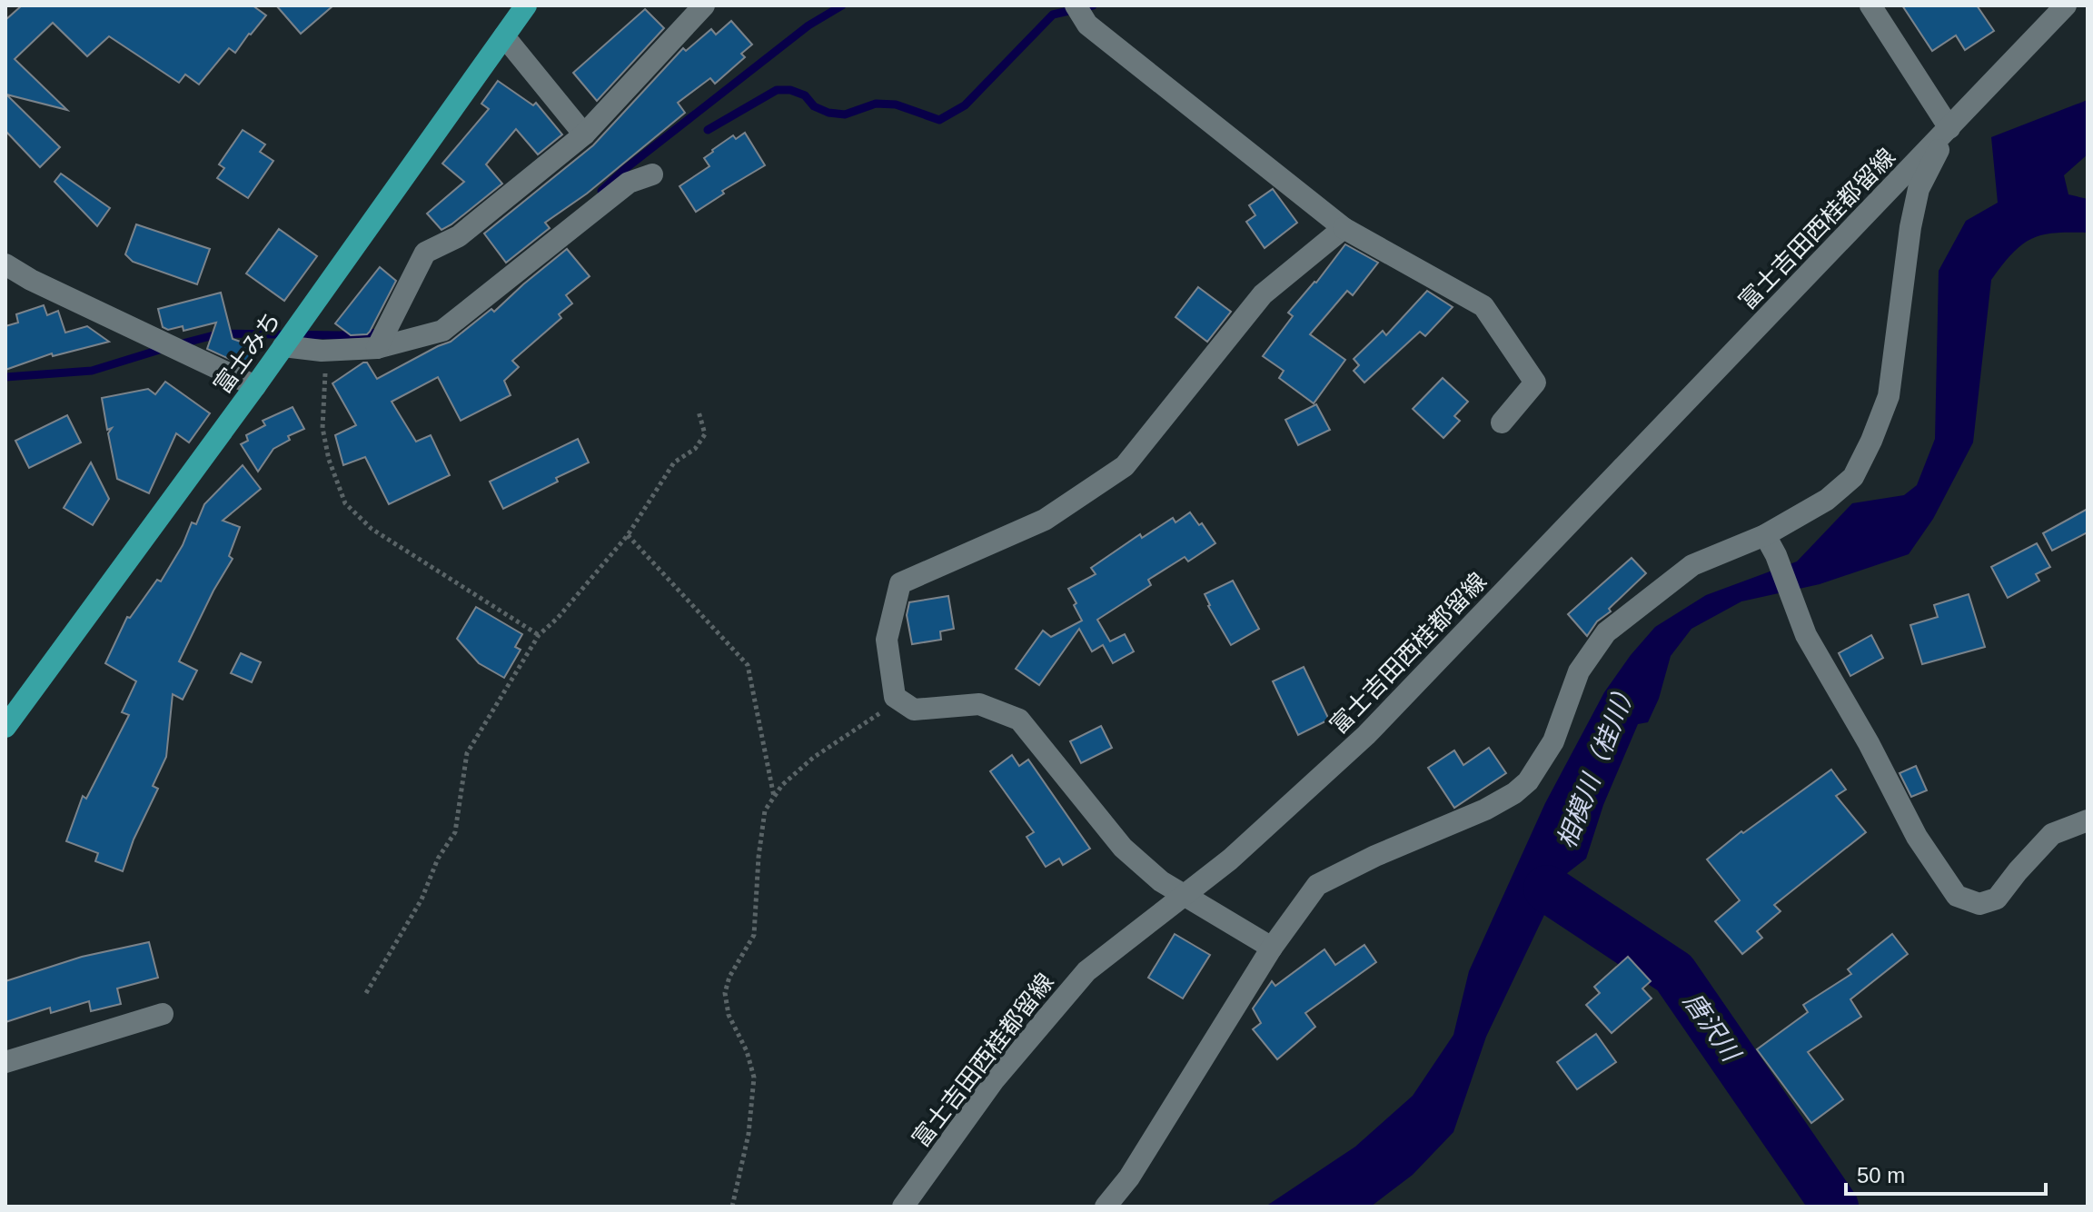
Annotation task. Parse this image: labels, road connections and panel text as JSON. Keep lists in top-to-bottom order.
{
  "streets": {
    "highway": ["富士みち"],
    "street": ["富士吉田西桂都留線"]
  },
  "water": ["相模川（桂川）", "唐沢川"],
  "scale_bar": "50 m"
}
